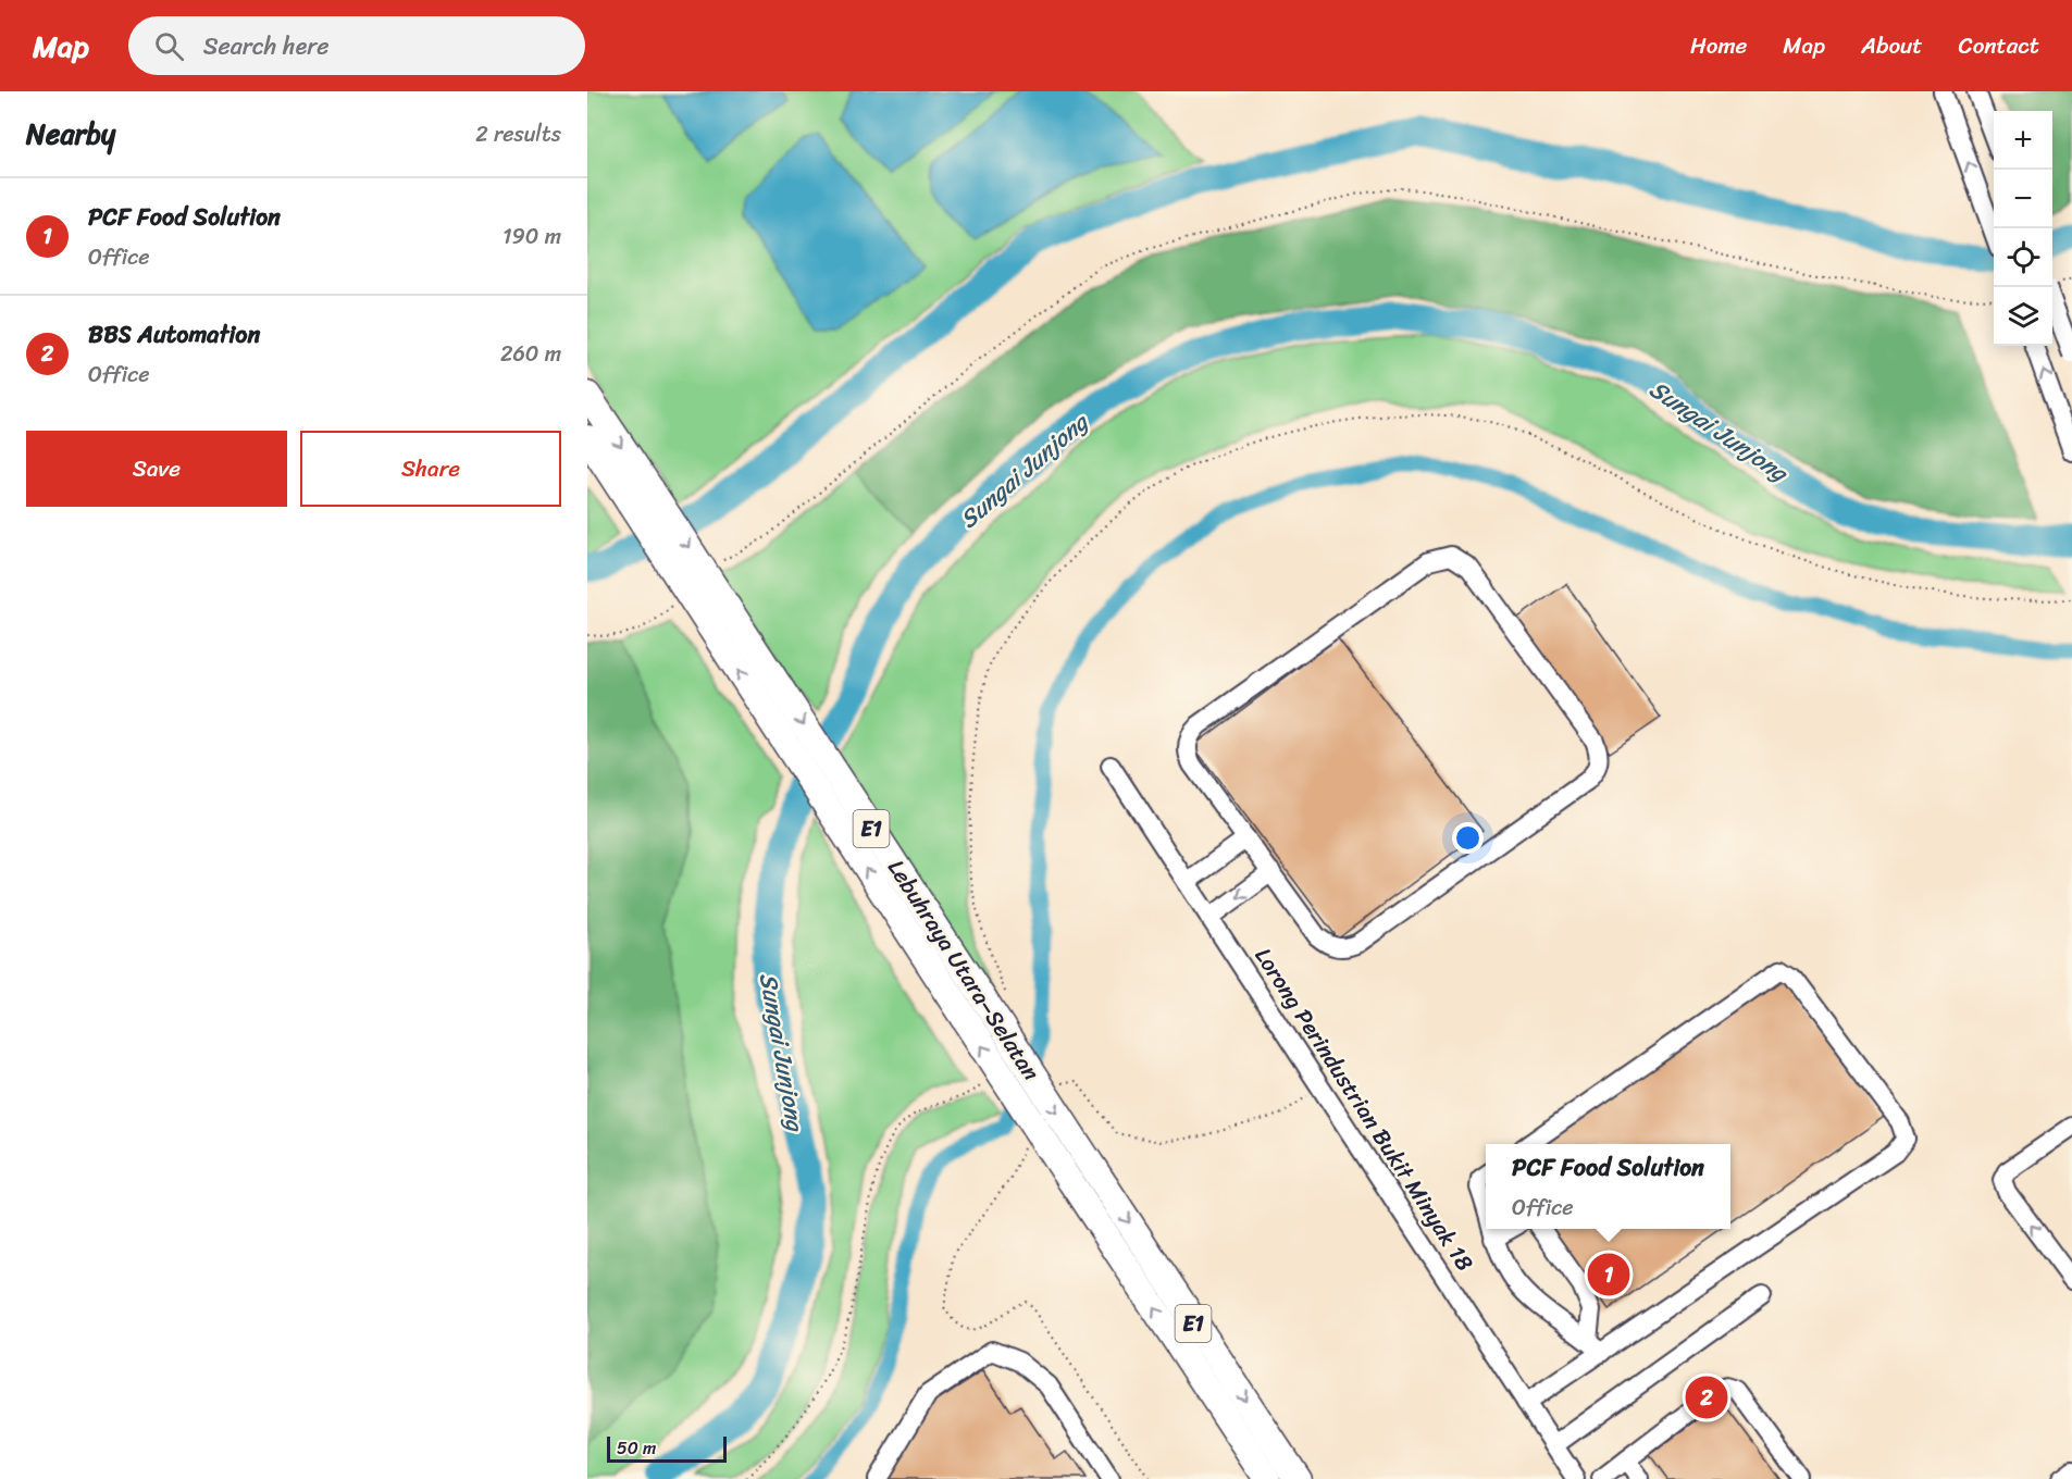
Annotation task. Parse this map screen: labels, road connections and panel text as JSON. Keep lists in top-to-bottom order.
{
  "streets": {
    "highway": ["E1", "Lebuhraya Utara–Selatan"],
    "street": ["Lorong Perindustrian Bukit Minyak 18"]
  },
  "water": ["Sungai Junjong"],
  "scale_bar": "50 m",
  "page": {
    "header": "Map",
    "search": "Search here",
    "nav": [
      "Home",
      "Map",
      "About",
      "Contact"
    ],
    "heading": ["Nearby", "2 results"],
    "map_buttons": ["+", "−"],
    "list": [
      {
        "mark": "1",
        "name": "PCF Food Solution",
        "note": "Office",
        "value": "190 m"
      },
      {
        "mark": "2",
        "name": "BBS Automation",
        "note": "Office",
        "value": "260 m"
      }
    ],
    "buttons": ["Save", "Share"],
    "popup": ["PCF Food Solution", "Office"],
    "pins": ["1", "2"],
    "scale": "50 m"
  }
}
